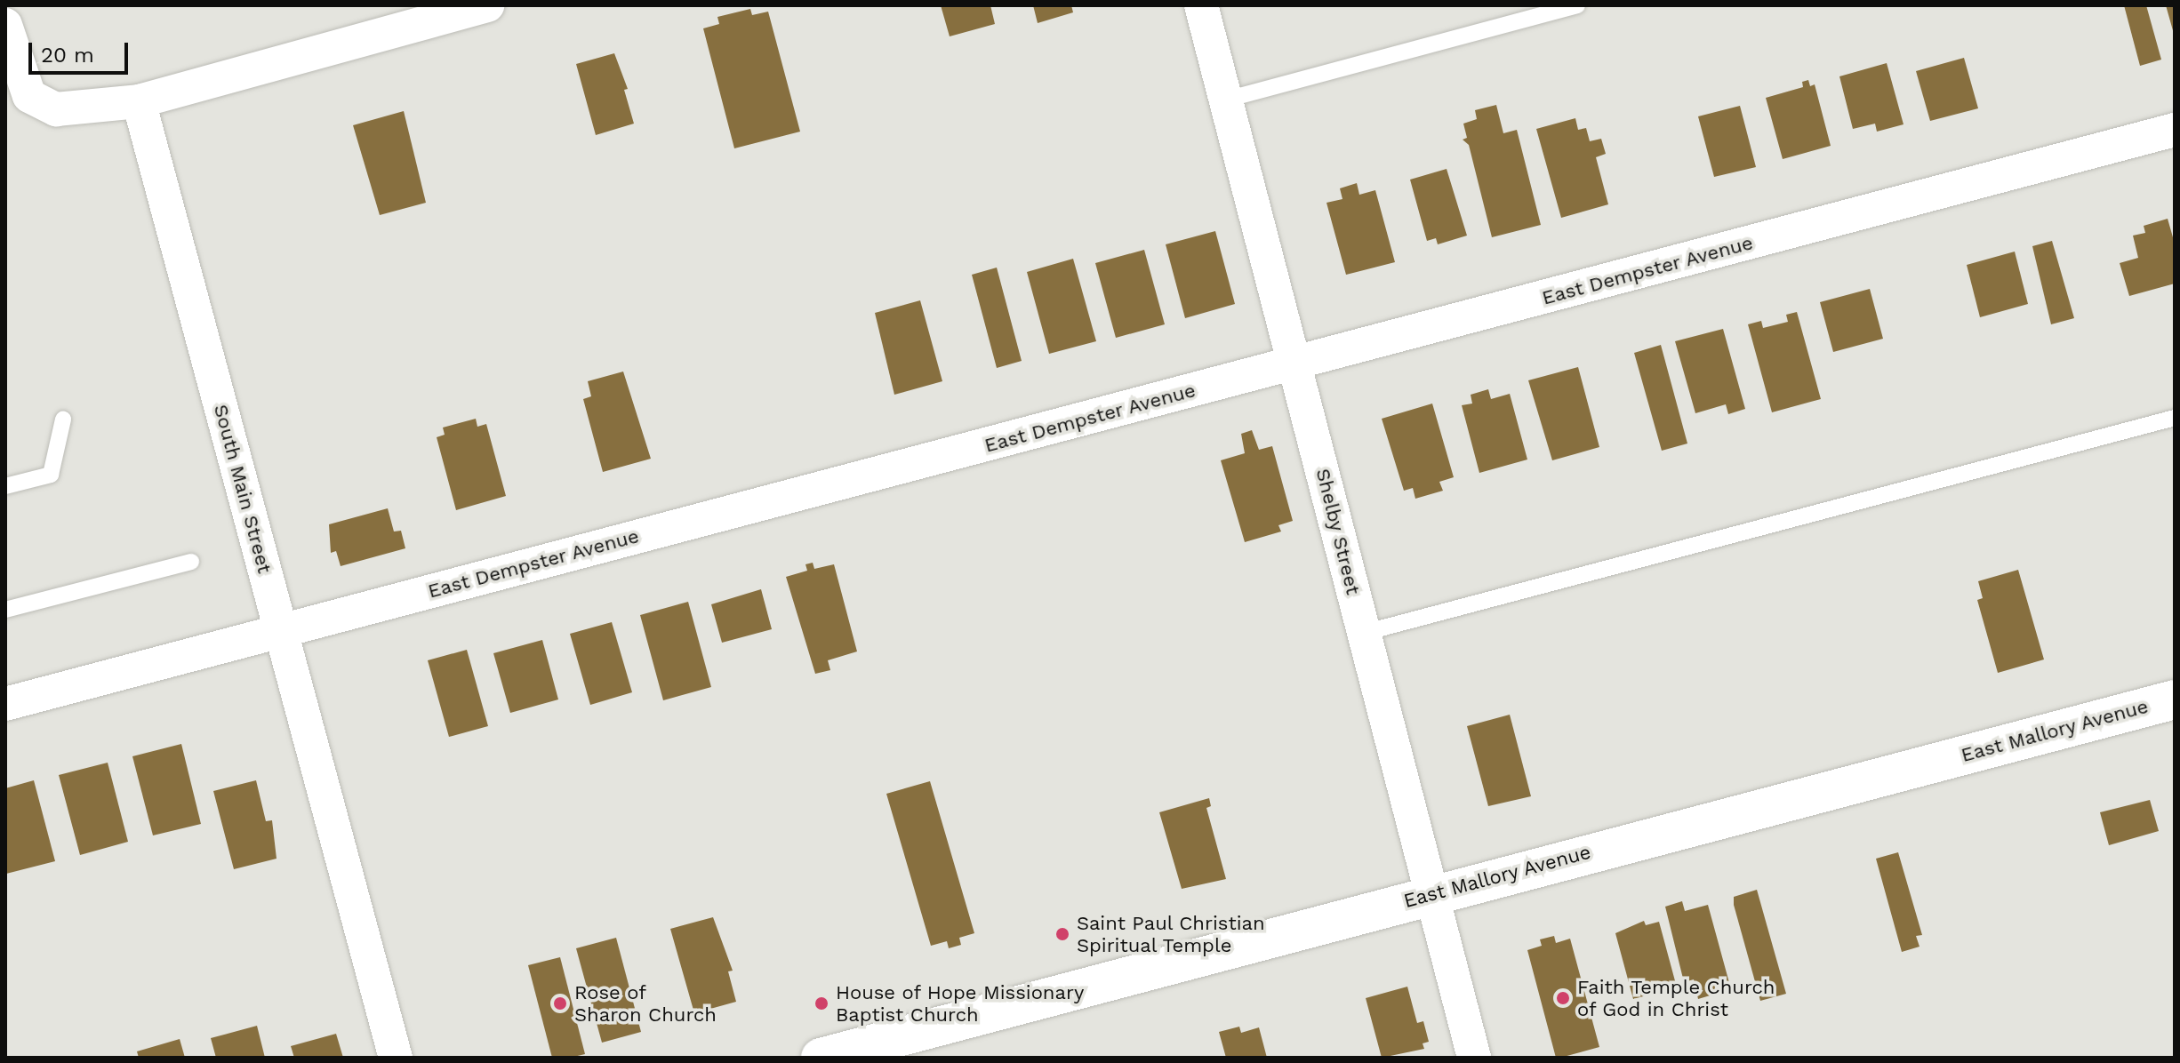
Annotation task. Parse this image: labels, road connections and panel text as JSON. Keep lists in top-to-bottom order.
{
  "streets": {
    "main road": ["East Mallory Avenue"],
    "street": ["East Dempster Avenue", "South Main Street", "Shelby Street"]
  },
  "crossings": [
    ["East Dempster Avenue", "South Main Street"],
    ["East Dempster Avenue", "Shelby Street"],
    ["Shelby Street", "East Mallory Avenue"]
  ],
  "places": [
    "Saint Paul Christian Spiritual Temple",
    "Faith Temple Church of God in Christ",
    "Rose of Sharon Church",
    "House of Hope Missionary Baptist Church"
  ],
  "scale_bar": "20 m"
}
